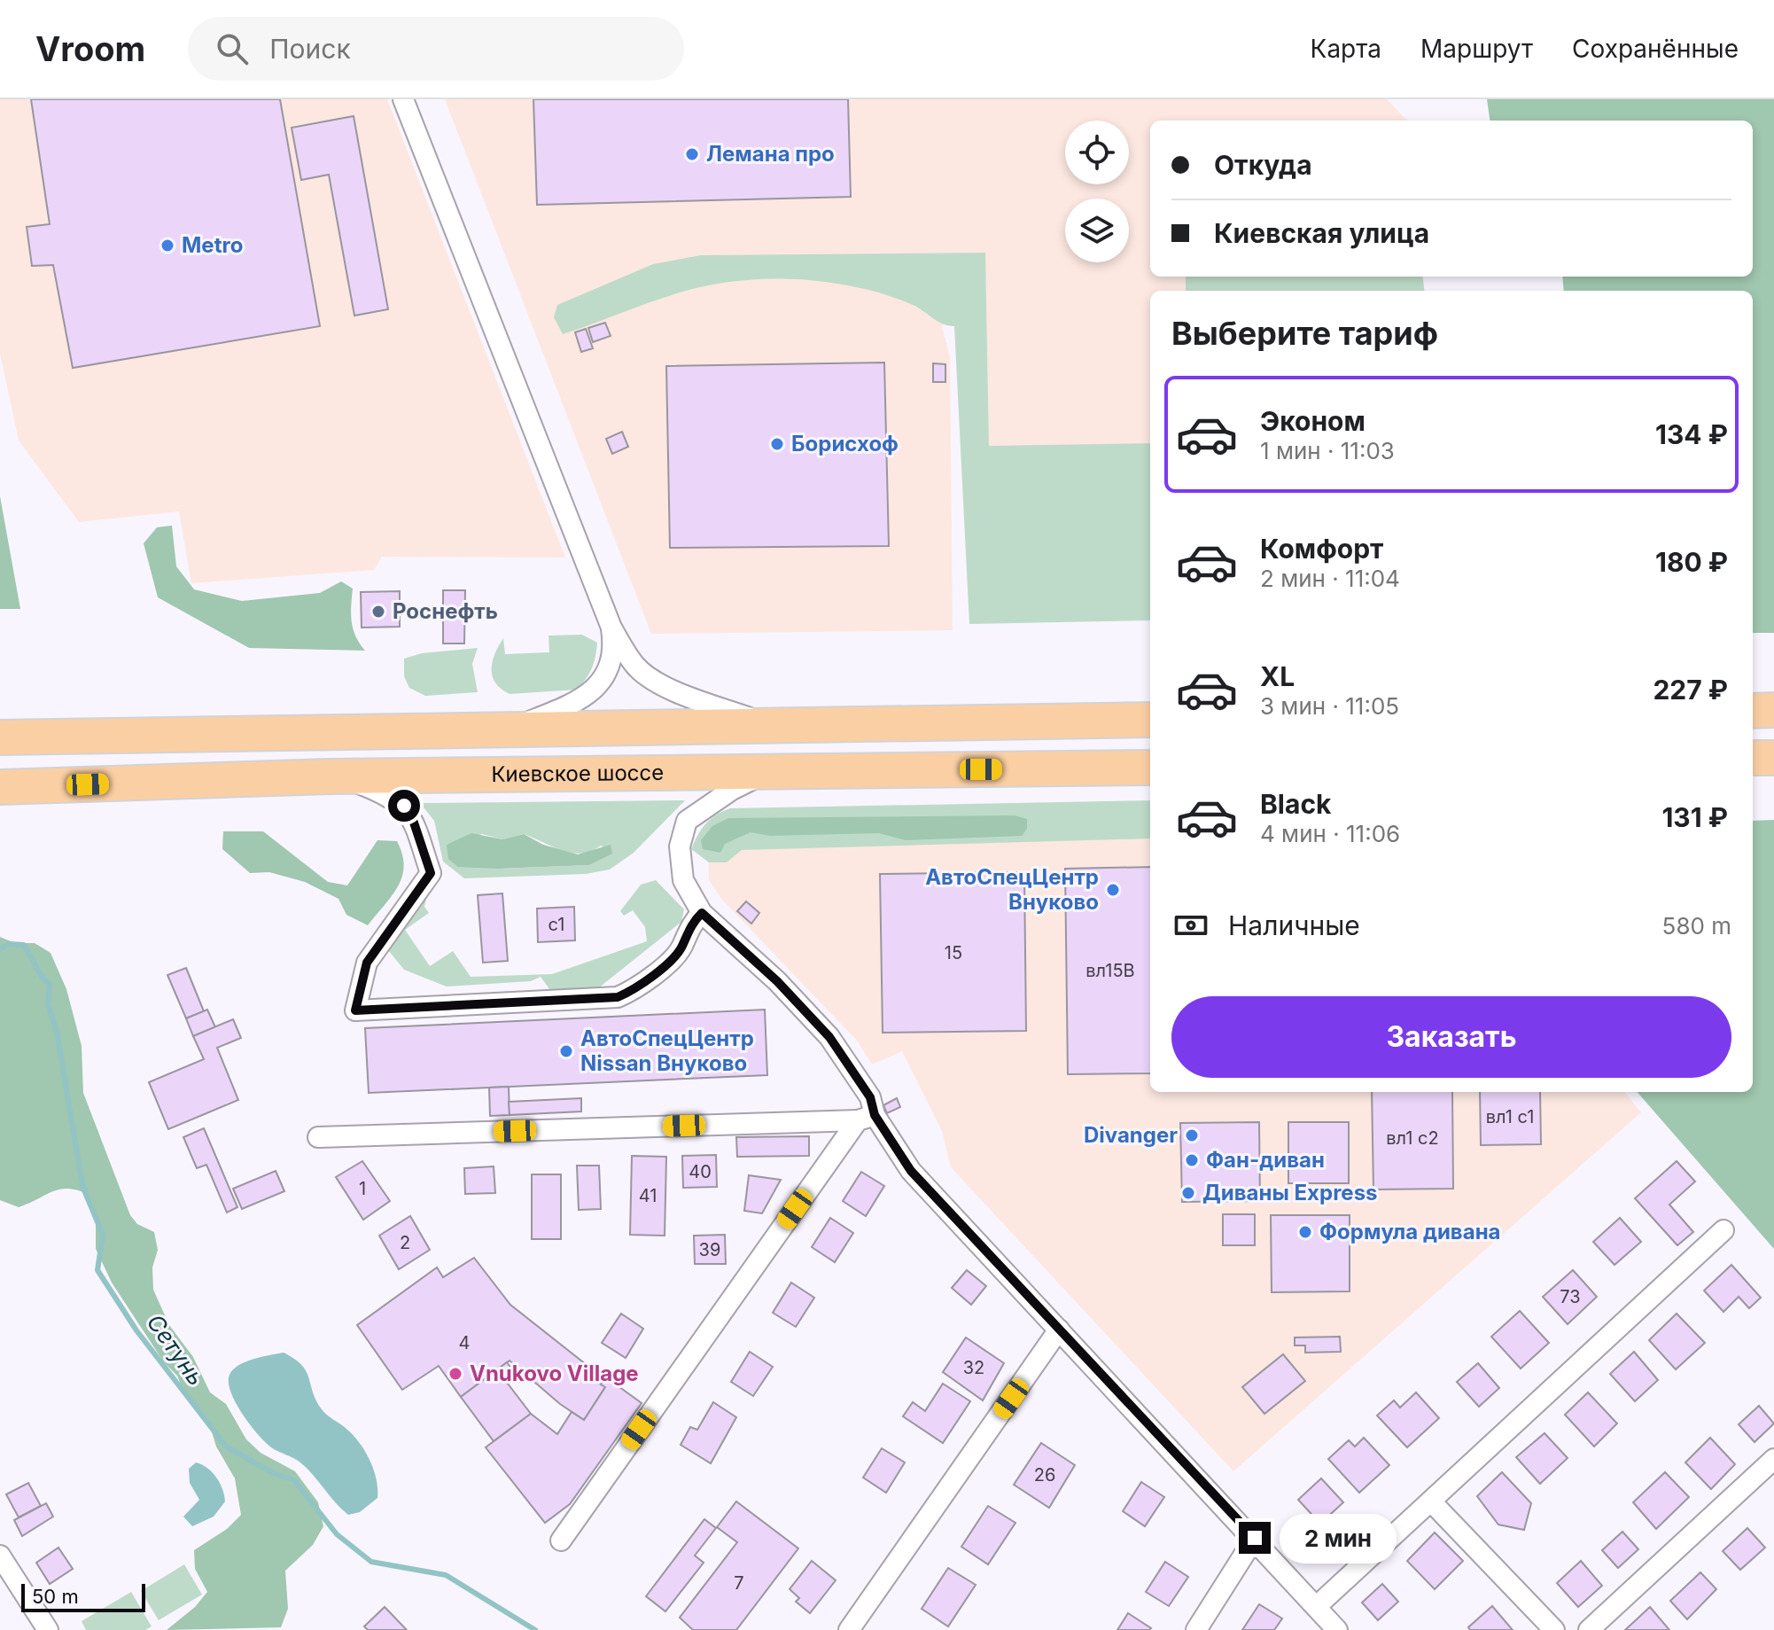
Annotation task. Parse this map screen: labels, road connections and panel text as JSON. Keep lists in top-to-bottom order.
{
  "streets": {
    "highway": ["Киевское шоссе"]
  },
  "water": ["Сетунь"],
  "places": [
    "Лемана про",
    "Metro",
    "Борисхоф",
    "Роснефть",
    "АвтоСпецЦентр Внуково",
    "АвтоСпецЦентр Nissan Внуково",
    "Divanger",
    "Фан-диван",
    "Диваны Express",
    "Формула дивана",
    "Vnukovo Village"
  ],
  "house_numbers": [
    "с1",
    "15",
    "вл15В",
    "вл1 с1",
    "вл1 с2",
    "40",
    "1",
    "41",
    "2",
    "39",
    "73",
    "4",
    "32",
    "26",
    "7"
  ],
  "scale_bar": "50 m",
  "page": {
    "header": "Vroom",
    "search": "Поиск",
    "nav": ["Карта", "Маршрут", "Сохранённые"],
    "banner": ["Откуда", "Киевская улица"],
    "heading": "Выберите тариф",
    "list": [
      {
        "name": "Эконом",
        "note": "1 мин · 11:03",
        "value": "134 ₽"
      },
      {
        "name": "Комфорт",
        "note": "2 мин · 11:04",
        "value": "180 ₽"
      },
      {
        "name": "XL",
        "note": "3 мин · 11:05",
        "value": "227 ₽"
      },
      {
        "name": "Black",
        "note": "4 мин · 11:06",
        "value": "131 ₽"
      }
    ],
    "pay": ["Наличные", "580 m"],
    "buttons": "Заказать",
    "bubble": "2 мин",
    "scale": "50 m"
  }
}
